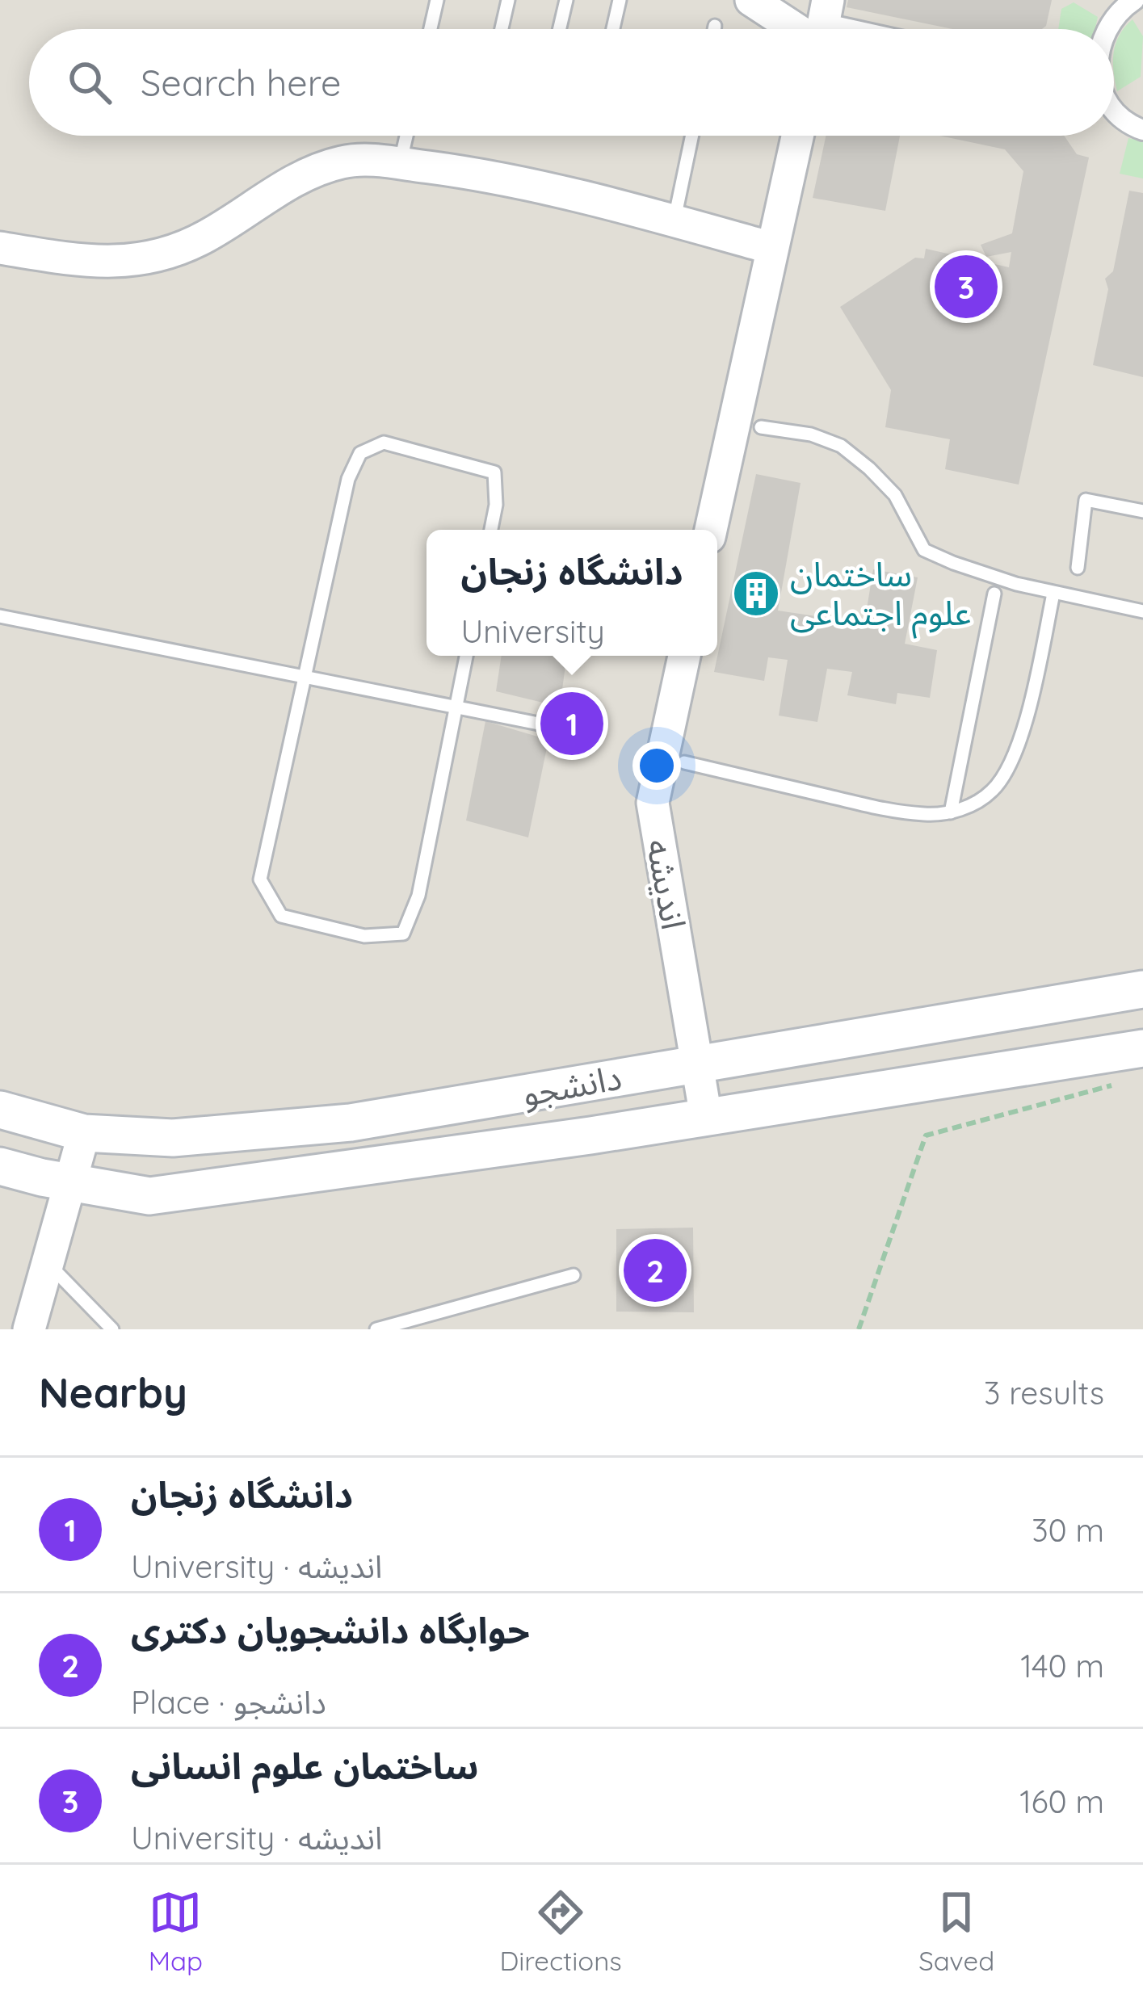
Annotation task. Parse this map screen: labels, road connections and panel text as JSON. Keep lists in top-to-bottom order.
{
  "streets": {
    "main road": ["دانشجو"],
    "street": ["اندیشه"]
  },
  "crossings": [
    ["اندیشه", "دانشجو"]
  ],
  "places": {
    "building": ["ساختمان علوم اجتماعی"]
  },
  "page": {
    "search": "Search here",
    "pins": ["3", "1", "2"],
    "popup": ["دانشگاه زنجان", "University"],
    "heading": ["Nearby", "3 results"],
    "list": [
      {
        "mark": "1",
        "name": "دانشگاه زنجان",
        "note": "University · اندیشه",
        "value": "30 m"
      },
      {
        "mark": "2",
        "name": "حوابگاه دانشجویان دکتری",
        "note": "Place · دانشجو",
        "value": "140 m"
      },
      {
        "mark": "3",
        "name": "ساختمان علوم انسانی",
        "note": "University · اندیشه",
        "value": "160 m"
      }
    ],
    "nav": ["Map", "Directions", "Saved"]
  }
}
